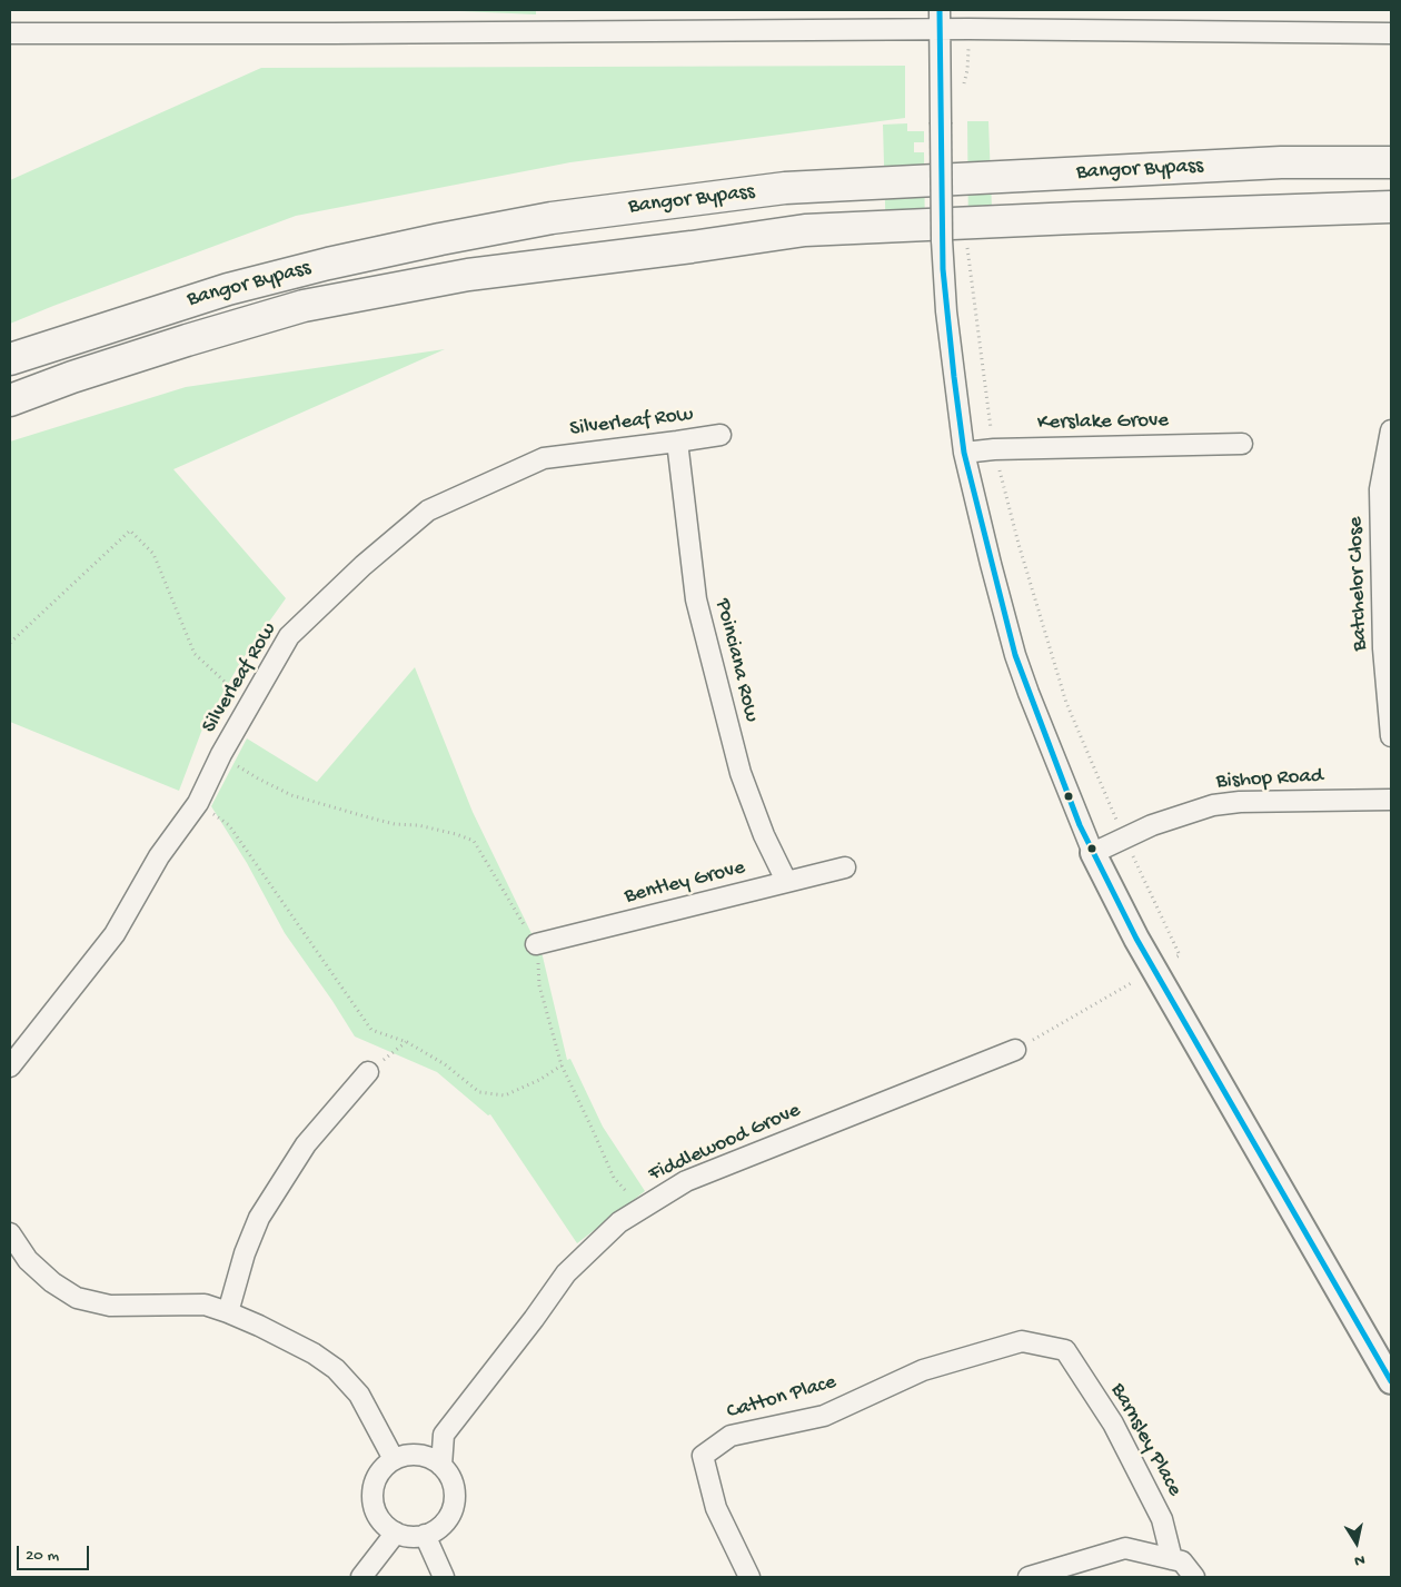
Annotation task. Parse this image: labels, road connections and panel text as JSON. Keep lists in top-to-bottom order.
{
  "streets": {
    "main road": ["Bangor Bypass"],
    "street": [
      "Silverleaf Row",
      "Kerslake Grove",
      "Batchelor Close",
      "Poinciana Row",
      "Bishop Road",
      "Bentley Grove",
      "Fiddlewood Grove",
      "Catton Place",
      "Barnsley Place"
    ]
  },
  "crossings": [
    ["Silverleaf Row", "Poinciana Row"],
    ["Poinciana Row", "Bentley Grove"],
    ["Catton Place", "Barnsley Place"]
  ],
  "scale_bar": "20 m",
  "north": "bottom"
}
